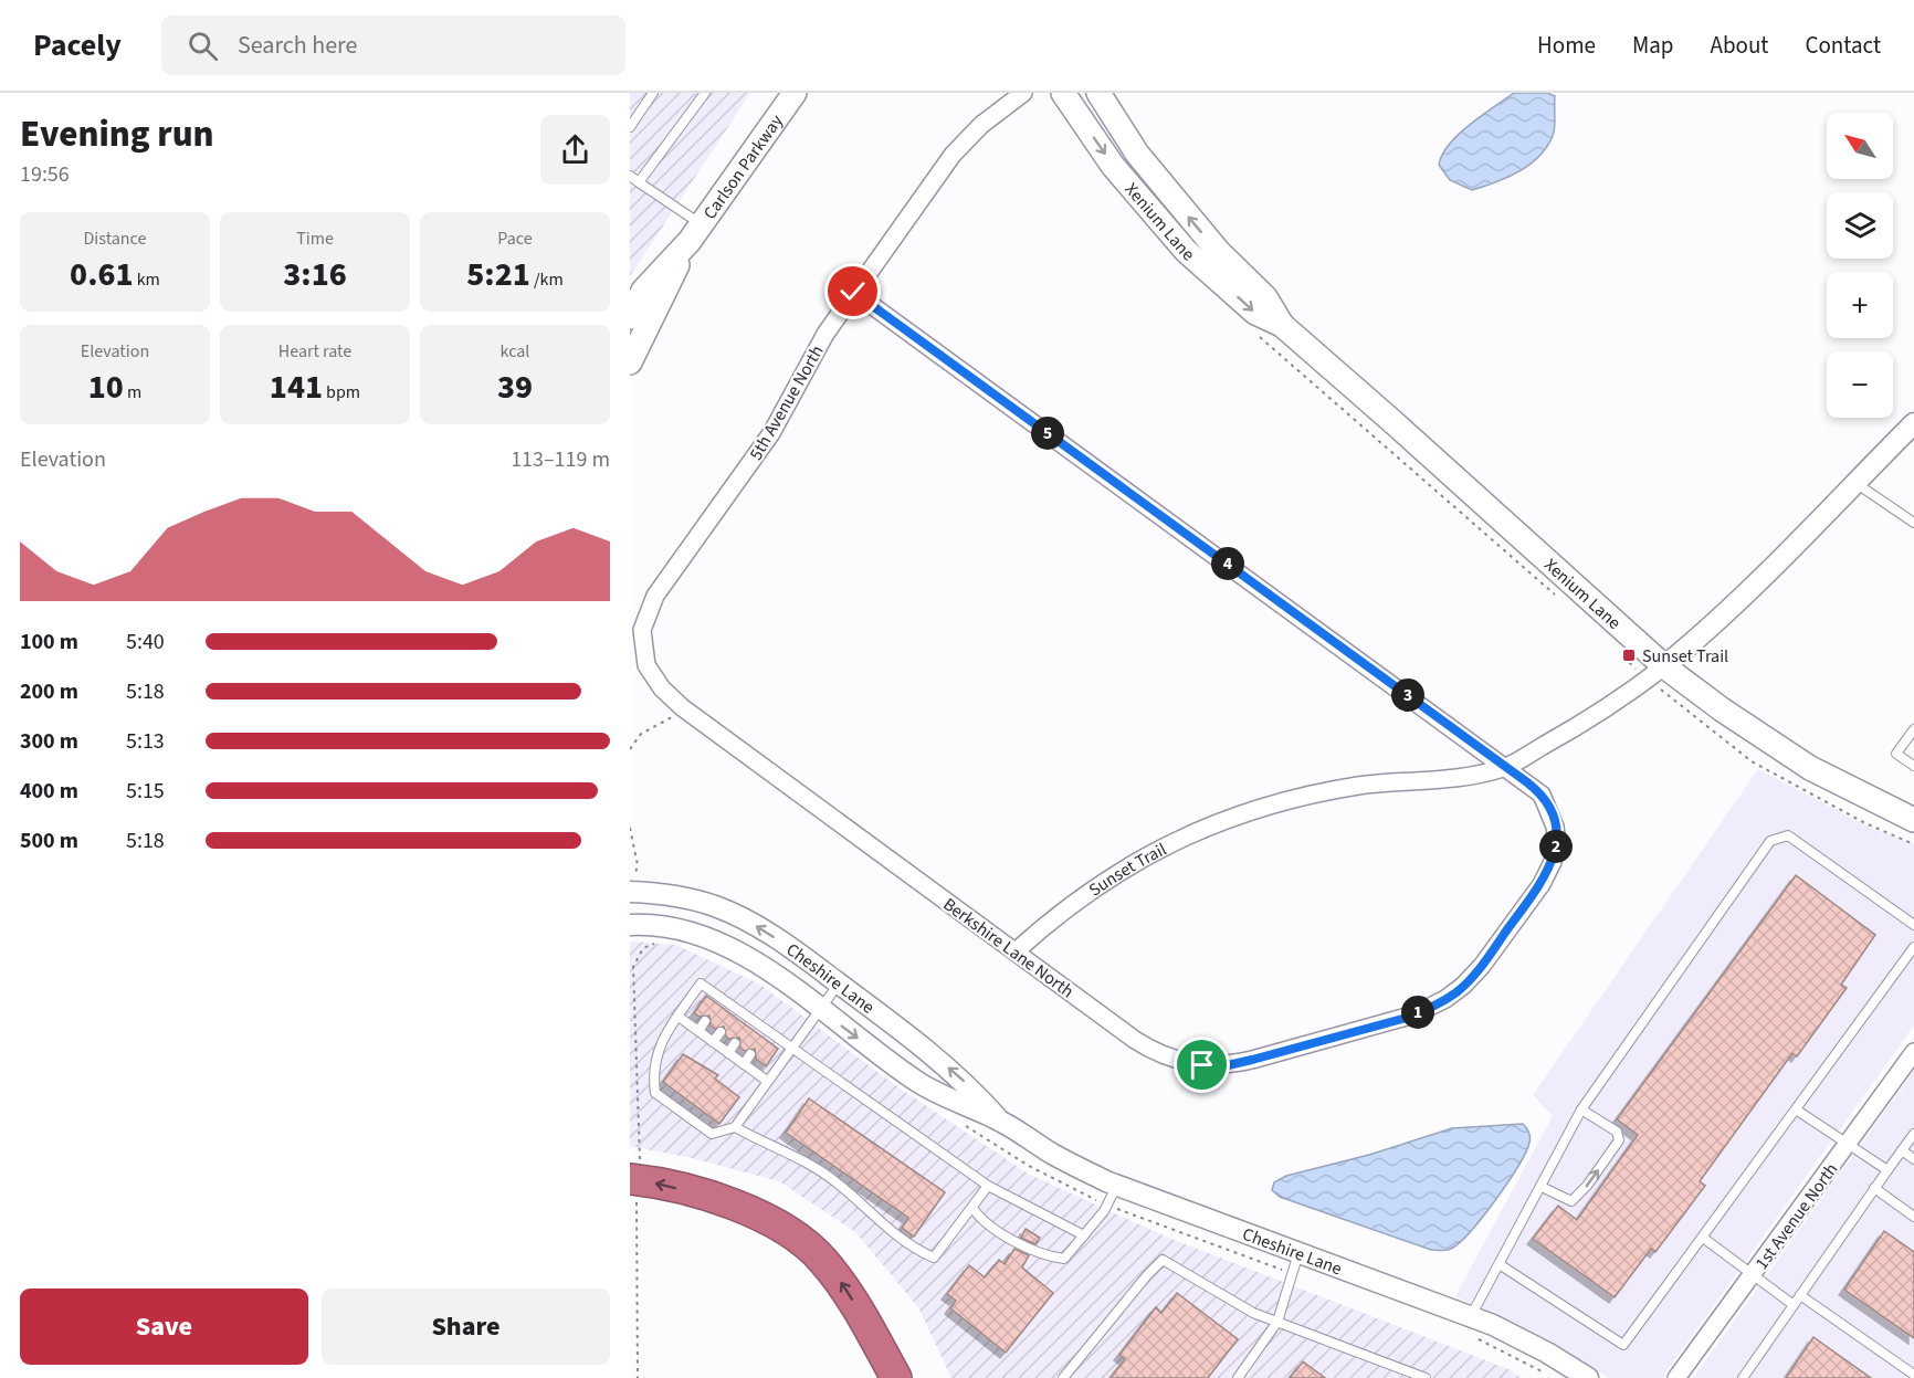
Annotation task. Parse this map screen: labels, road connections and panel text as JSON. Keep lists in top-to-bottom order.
{
  "streets": {
    "main road": ["Carlson Parkway", "Xenium Lane"],
    "street": [
      "5th Avenue North",
      "Sunset Trail",
      "Berkshire Lane North",
      "Cheshire Lane",
      "1st Avenue North"
    ]
  },
  "crossings": [
    ["Xenium Lane", "Sunset Trail"],
    ["5th Avenue North", "Berkshire Lane North"],
    ["Sunset Trail", "Berkshire Lane North"]
  ],
  "places": {
    "transit": ["Sunset Trail"]
  },
  "north": "top left",
  "page": {
    "header": "Pacely",
    "search": "Search here",
    "nav": [
      "Home",
      "Map",
      "About",
      "Contact"
    ],
    "heading": ["Evening run", "19:56"],
    "map_buttons": ["+", "−"],
    "stats": [
      ["Distance", "0.61 km"],
      ["Time", "3:16"],
      ["Pace", "5:21 /km"],
      ["Elevation", "10 m"],
      ["Heart rate", "141 bpm"],
      ["kcal", "39"]
    ],
    "pins": [
      "5",
      "4",
      "3",
      "2",
      "1"
    ],
    "chart": ["Elevation", "113–119 m"],
    "list": [
      {
        "name": "100 m",
        "note": "5:40"
      },
      {
        "name": "200 m",
        "note": "5:18"
      },
      {
        "name": "300 m",
        "note": "5:13"
      },
      {
        "name": "400 m",
        "note": "5:15"
      },
      {
        "name": "500 m",
        "note": "5:18"
      }
    ],
    "buttons": ["Save", "Share"]
  }
}
